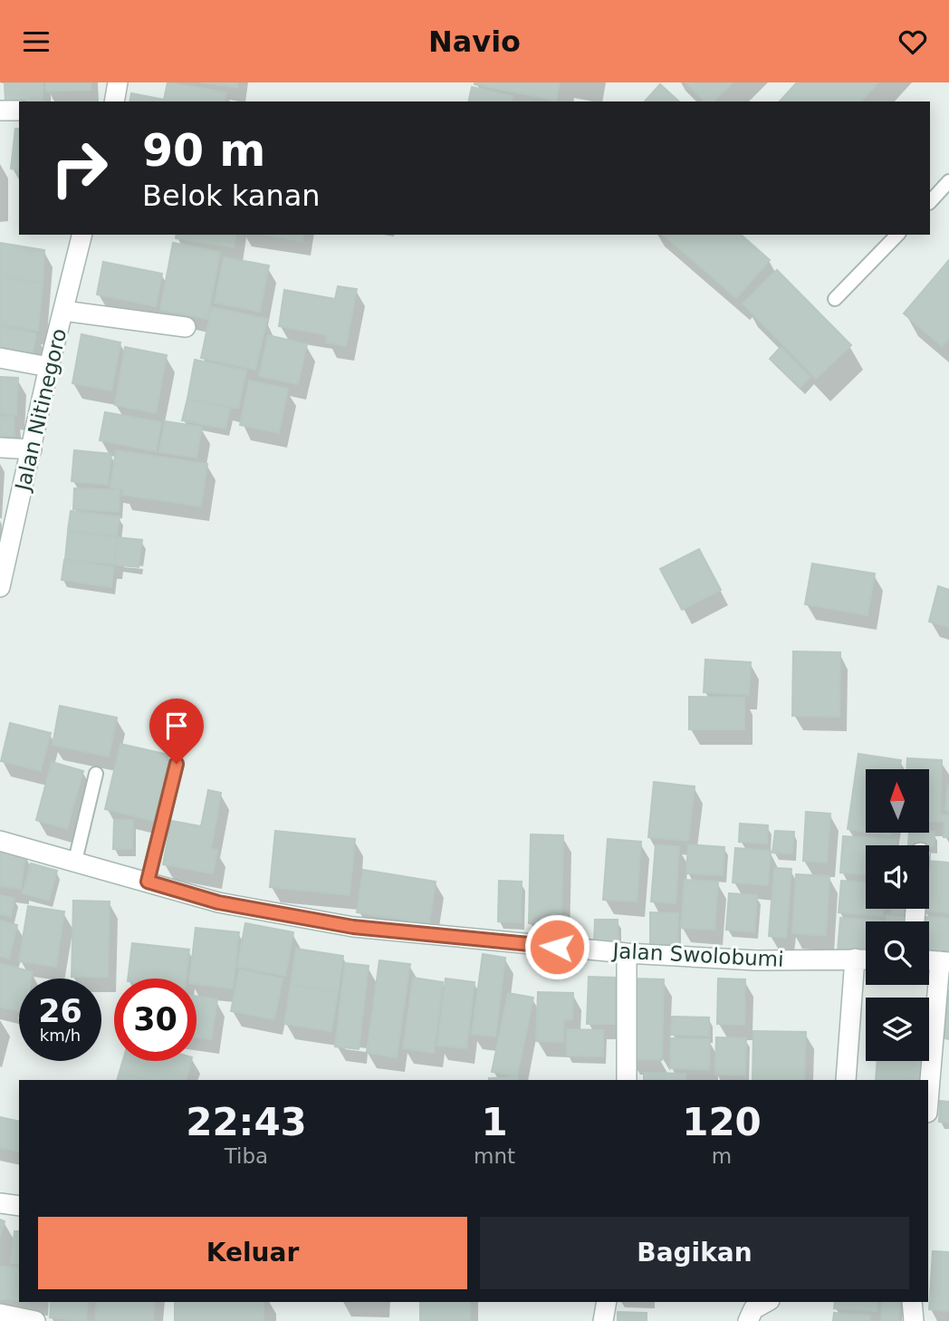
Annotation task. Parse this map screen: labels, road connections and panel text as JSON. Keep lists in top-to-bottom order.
{
  "streets": {
    "street": ["Jalan Nitinegoro", "Jalan Swolobumi"]
  },
  "north": "top",
  "page": {
    "header": "Navio",
    "turn": ["90 m", "Belok kanan"],
    "speed": "26 km/h",
    "limit": "30",
    "eta": [
      "22:43",
      "Tiba",
      "1",
      "mnt",
      "120",
      "m"
    ],
    "buttons": ["Keluar", "Bagikan"]
  }
}
